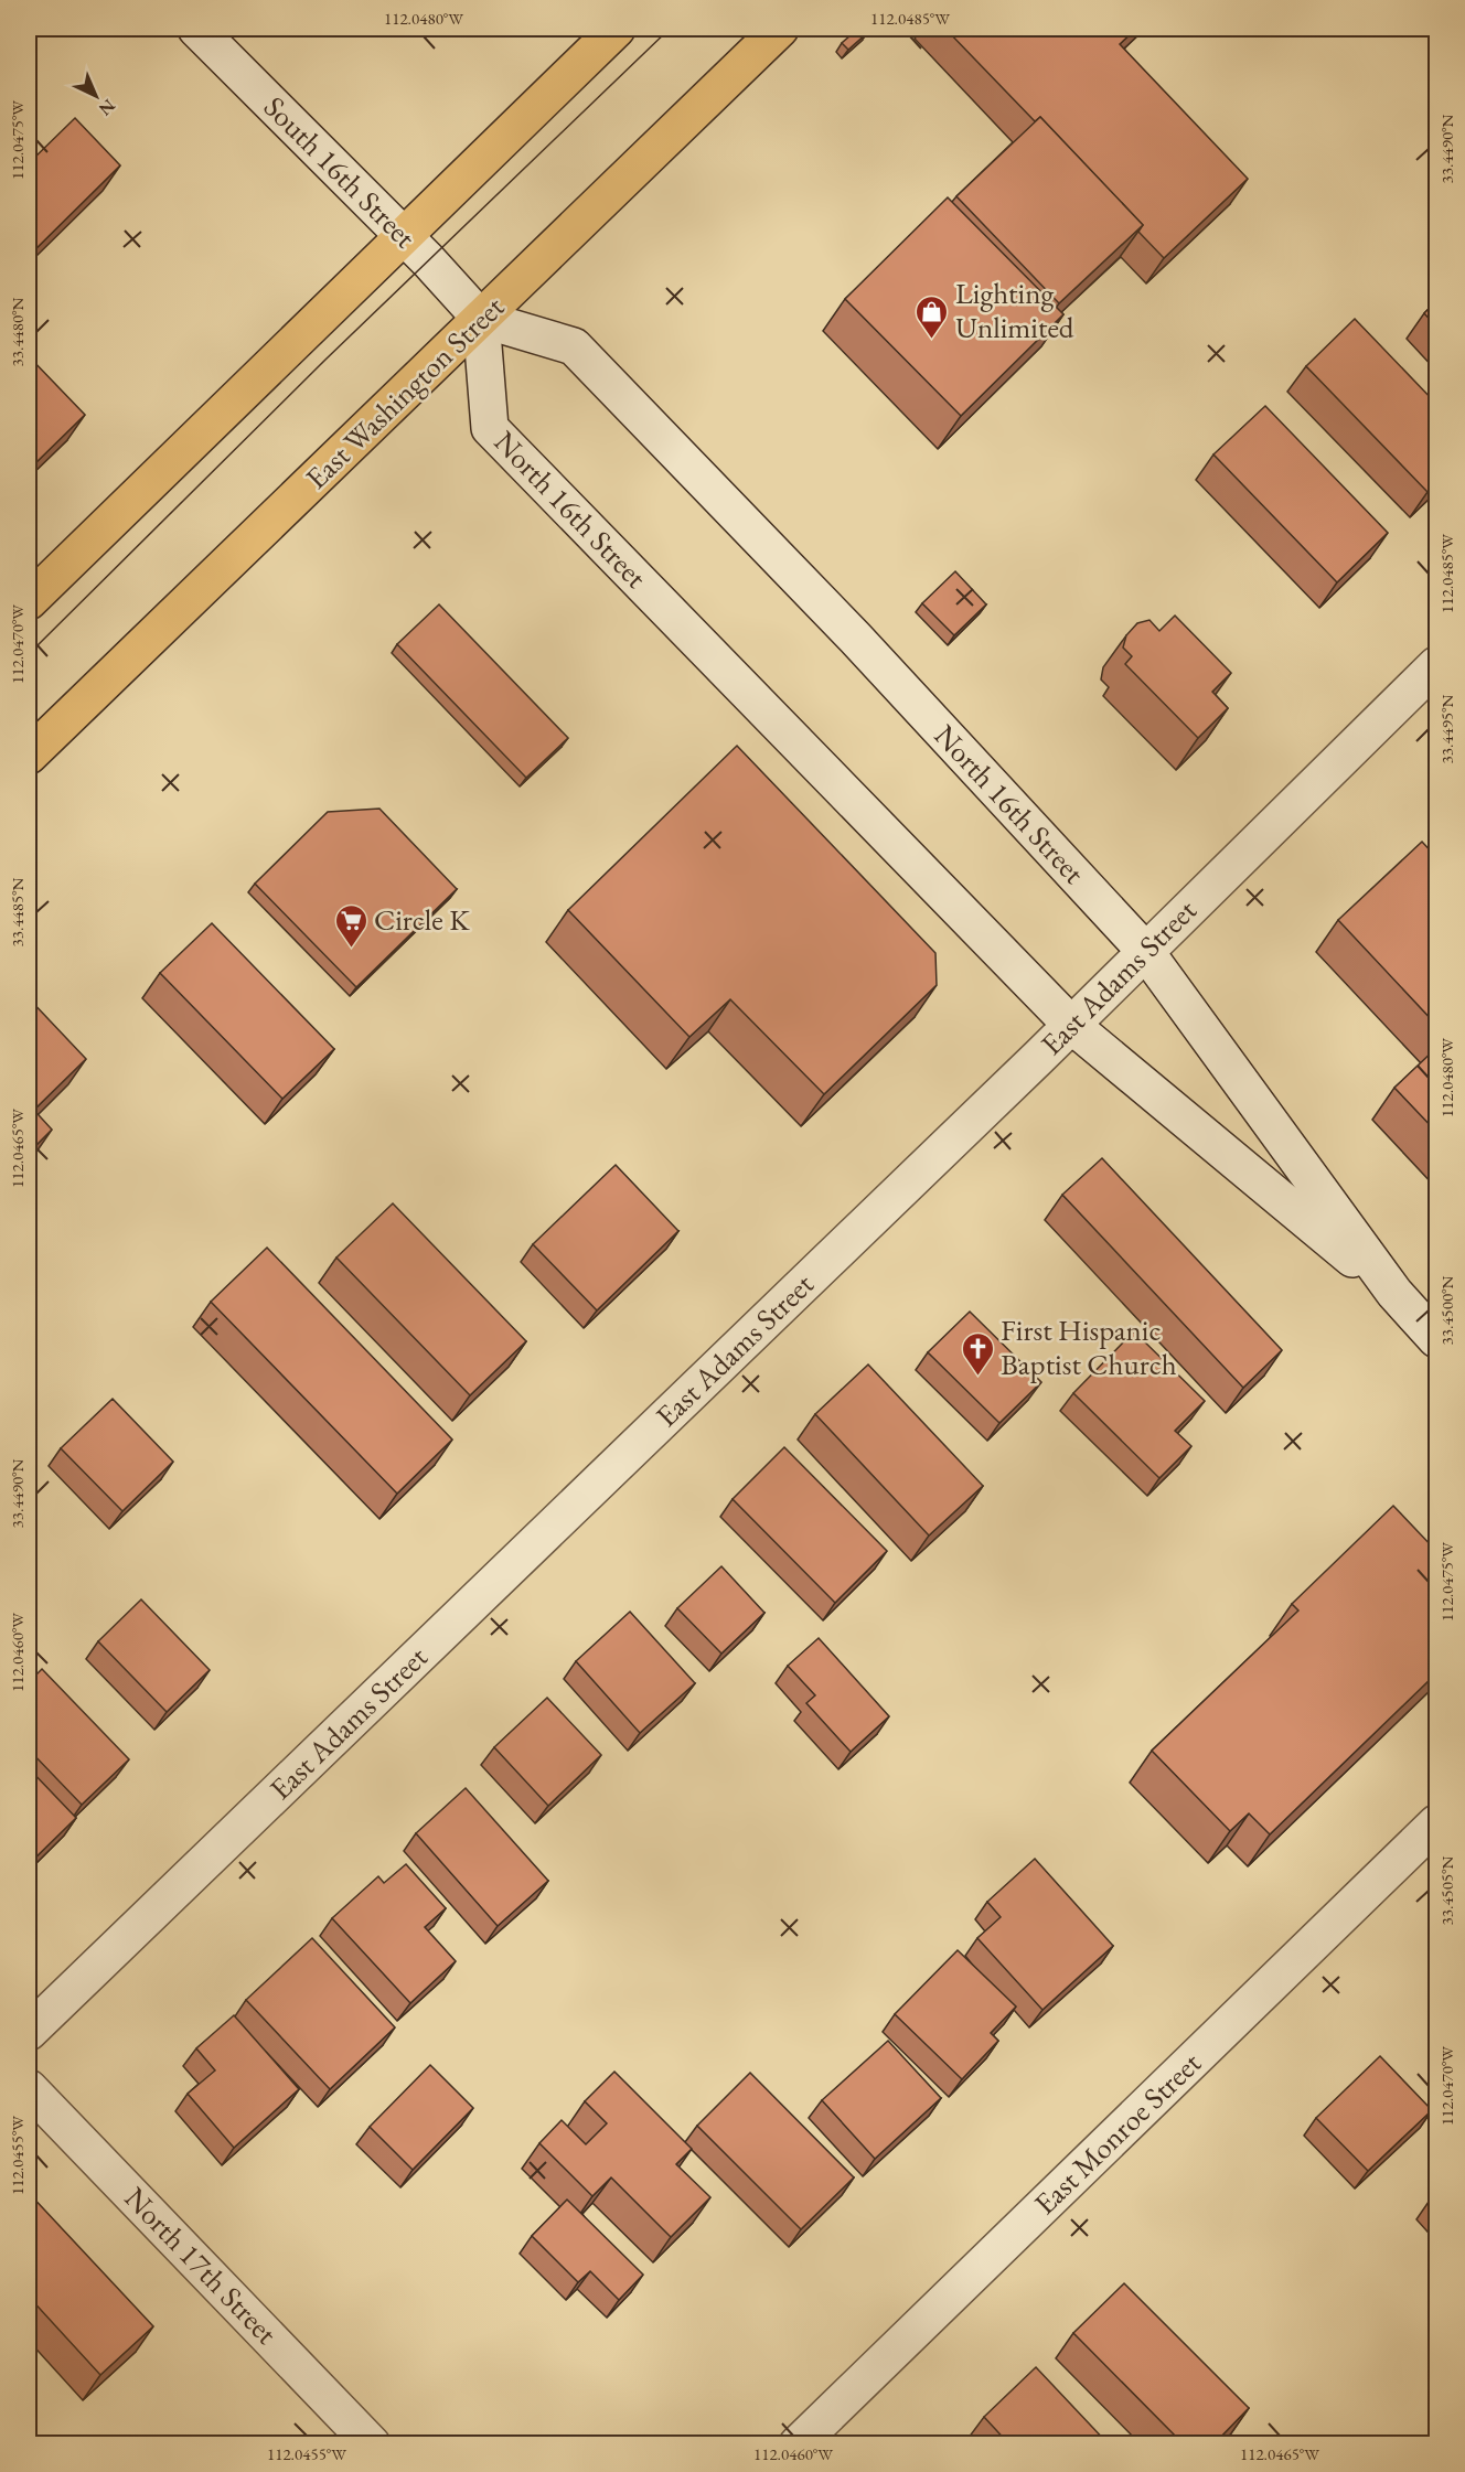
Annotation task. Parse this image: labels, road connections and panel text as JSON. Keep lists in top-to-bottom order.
{
  "streets": {
    "main road": ["East Washington Street"],
    "street": [
      "South 16th Street",
      "North 16th Street",
      "East Adams Street",
      "East Monroe Street",
      "North 17th Street"
    ]
  },
  "crossings": [
    ["South 16th Street", "East Washington Street"],
    ["South 16th Street", "North 16th Street"],
    ["East Washington Street", "North 16th Street"],
    ["North 16th Street", "East Adams Street"]
  ],
  "places": {
    "shop": ["Lighting Unlimited"],
    "supermarket": ["Circle K"],
    "church": ["First Hispanic Baptist Church"]
  },
  "north": "bottom right",
  "coordinates": [
    "112.0480°W",
    "112.0485°W",
    "112.0475°W",
    "33.4490°N",
    "33.4480°N",
    "112.0470°W",
    "33.4495°N",
    "33.4485°N",
    "112.0465°W",
    "33.4500°N",
    "112.0460°W",
    "33.4505°N",
    "112.0455°W"
  ]
}
